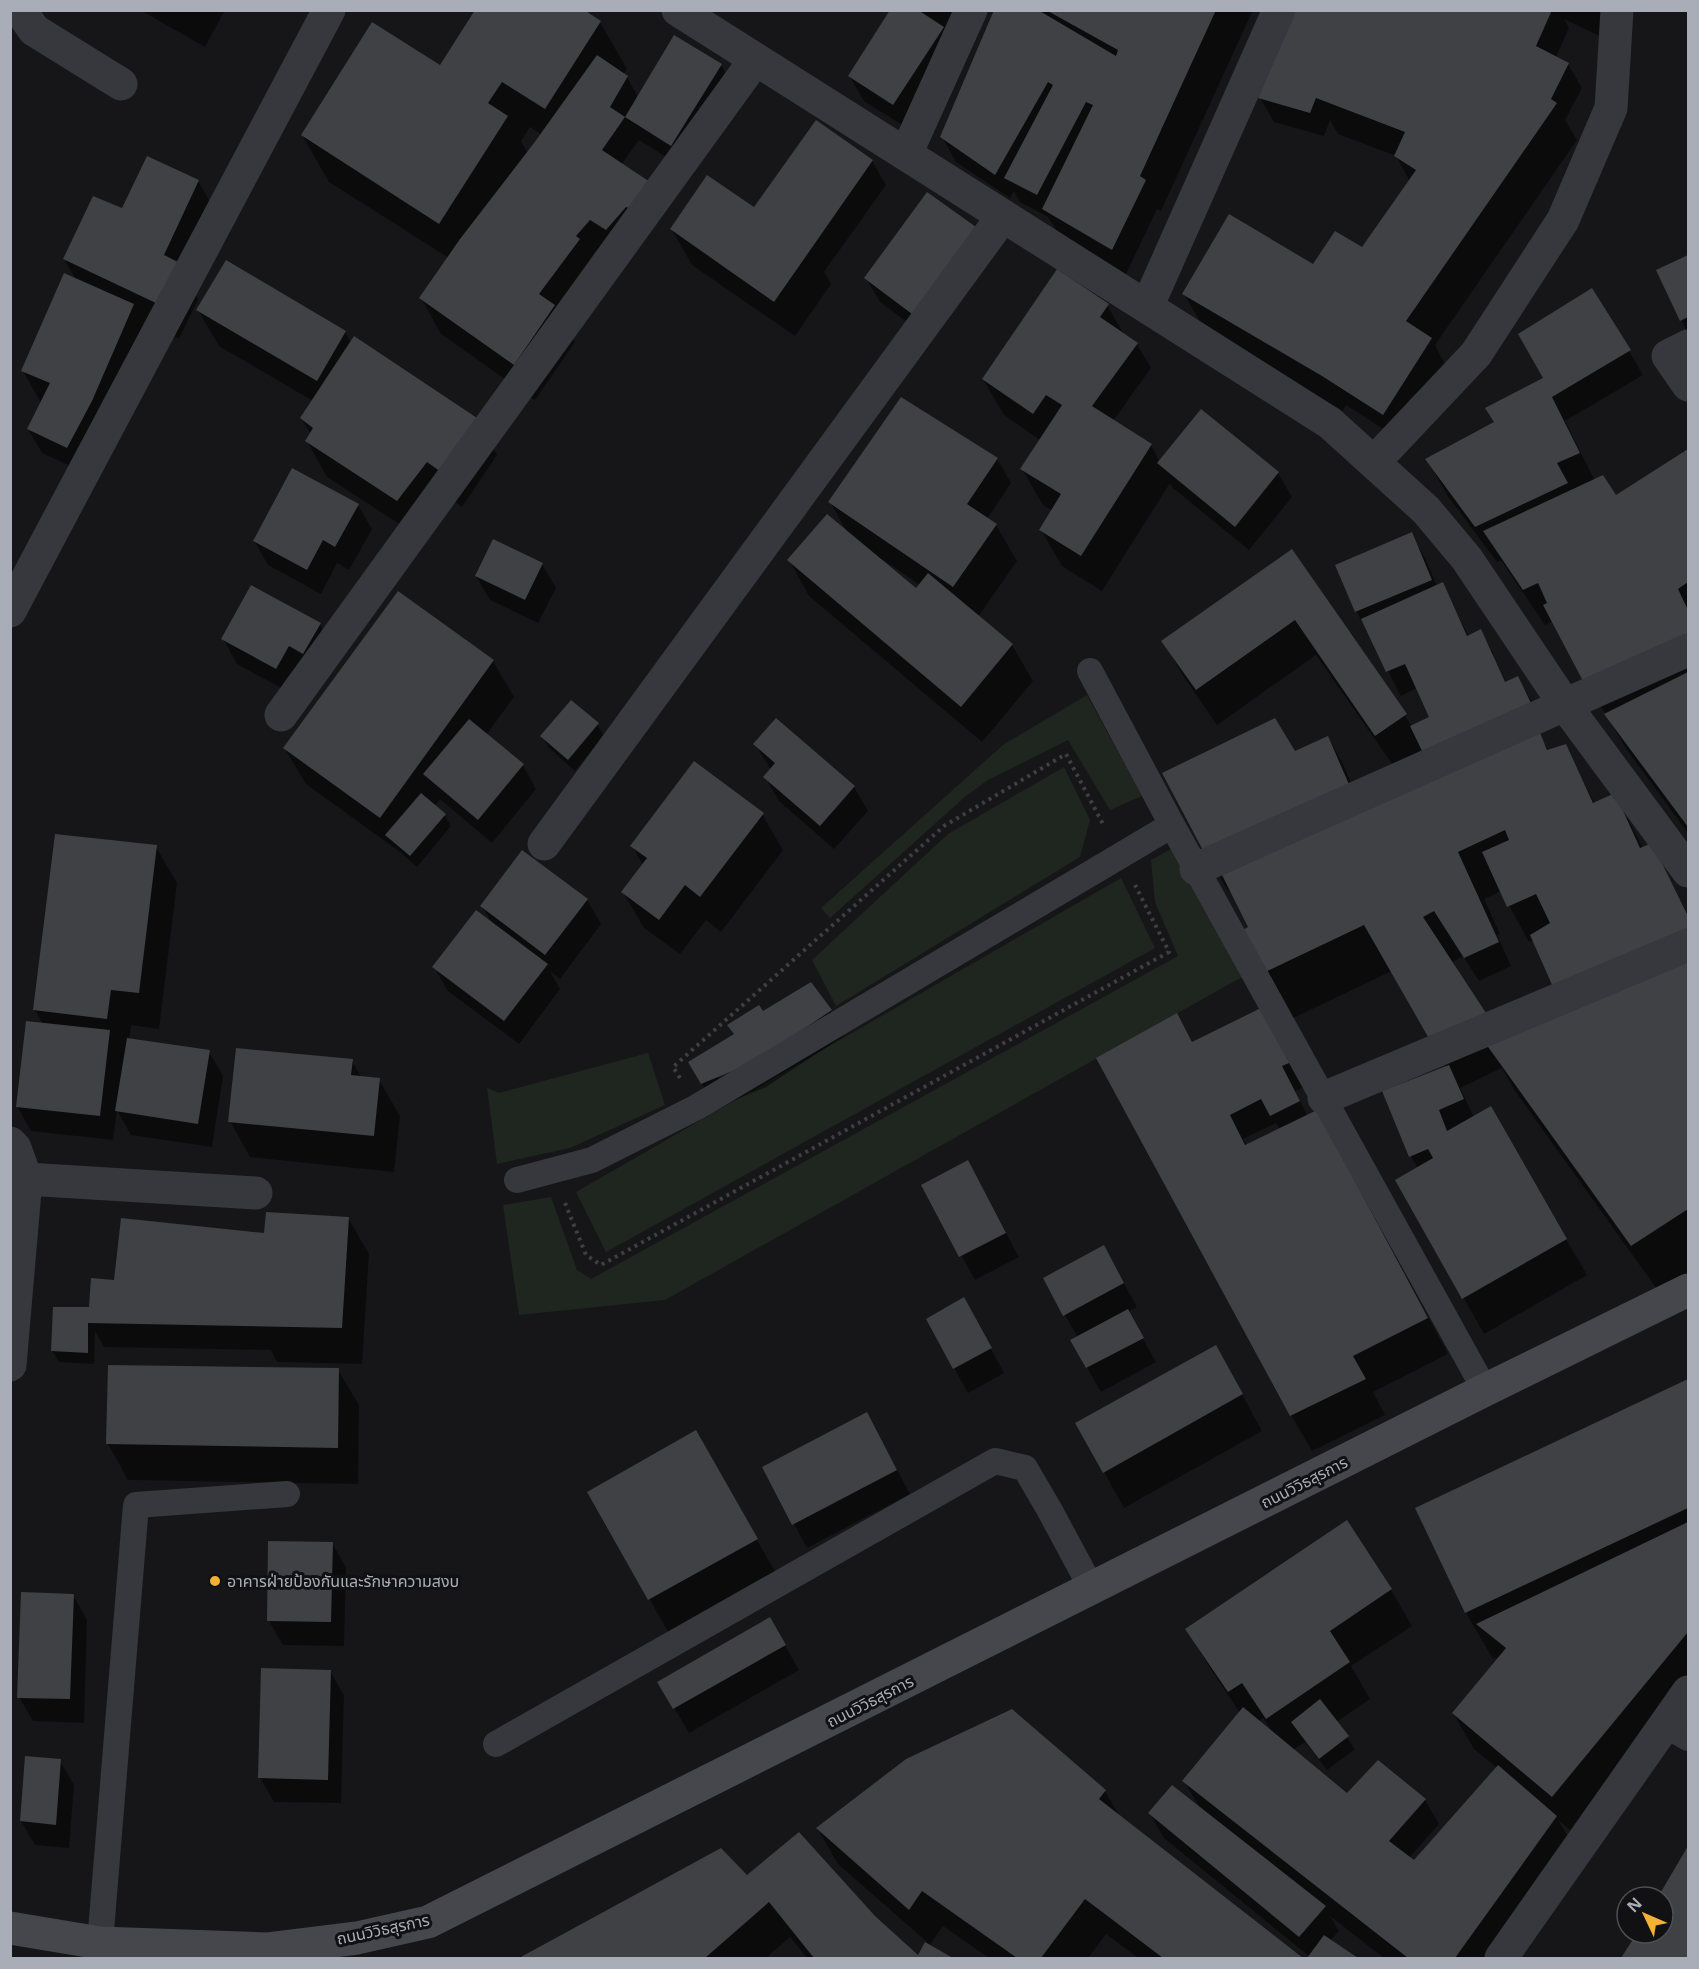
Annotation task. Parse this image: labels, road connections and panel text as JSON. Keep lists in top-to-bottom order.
{
  "streets": {
    "main road": ["ถนนวิวิธสุรการ"]
  },
  "places": ["อาคารฝ่ายป้องกันและรักษาความสงบ"],
  "north": "top left"
}
